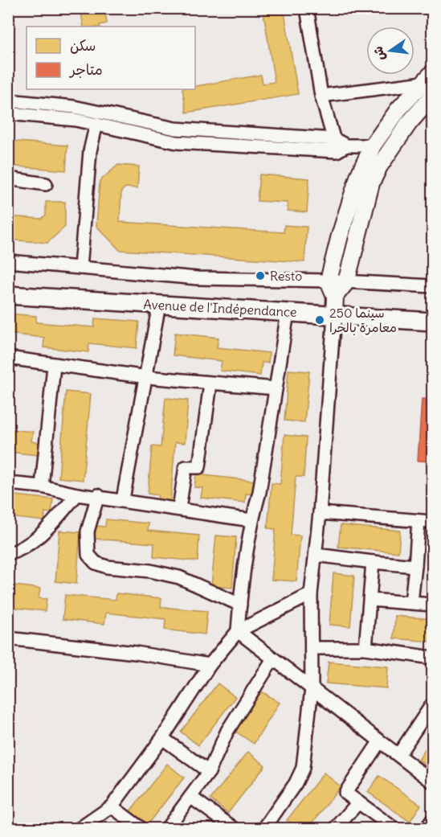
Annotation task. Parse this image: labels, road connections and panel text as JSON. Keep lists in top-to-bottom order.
{
  "streets": {
    "main road": ["Avenue de l'Indépendance"]
  },
  "places": ["Resto", "سينما 250 معامرة بالخرا"],
  "legend": ["سكن", "متاجر"],
  "north": "left"
}
